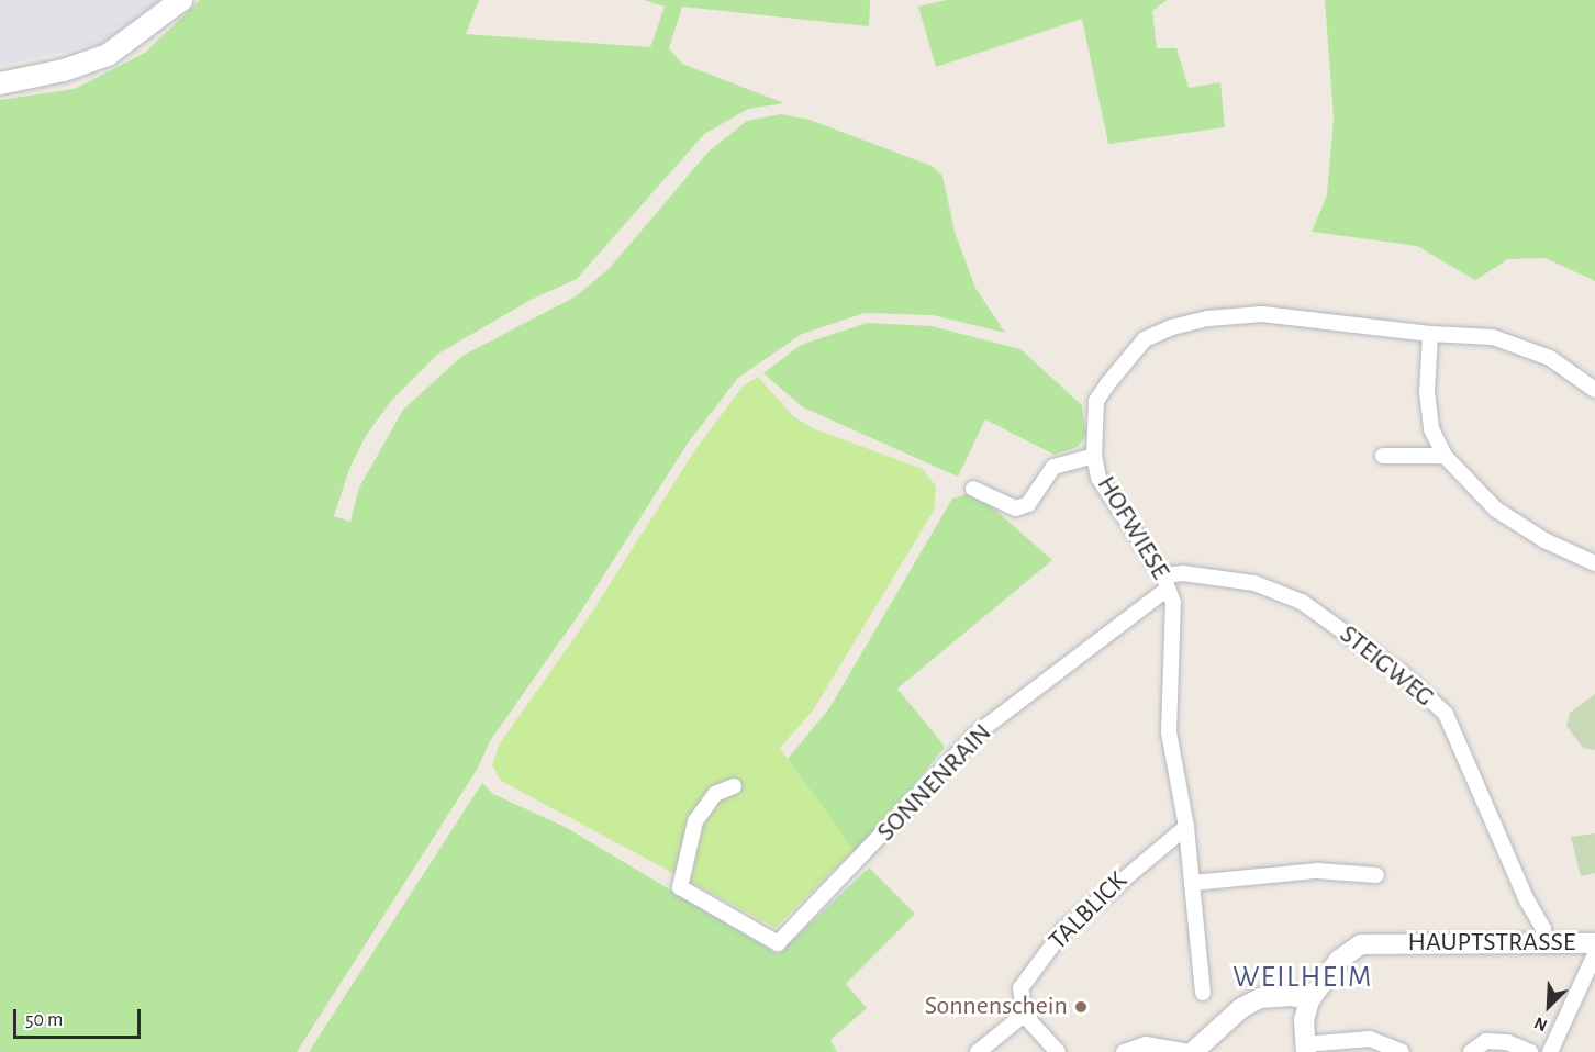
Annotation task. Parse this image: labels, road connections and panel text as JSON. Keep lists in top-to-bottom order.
{
  "streets": {
    "street": [
      "HOFWIESE",
      "STEIGWEG",
      "SONNENRAIN",
      "TALBLICK",
      "HAUPTSTRASSE"
    ]
  },
  "crossings": [
    ["HOFWIESE", "STEIGWEG"],
    ["HOFWIESE", "SONNENRAIN"],
    ["HOFWIESE", "TALBLICK"],
    ["STEIGWEG", "SONNENRAIN"],
    ["STEIGWEG", "HAUPTSTRASSE"]
  ],
  "districts": ["WEILHEIM"],
  "places": ["Sonnenschein"],
  "scale_bar": "50 m",
  "north": "bottom left"
}
